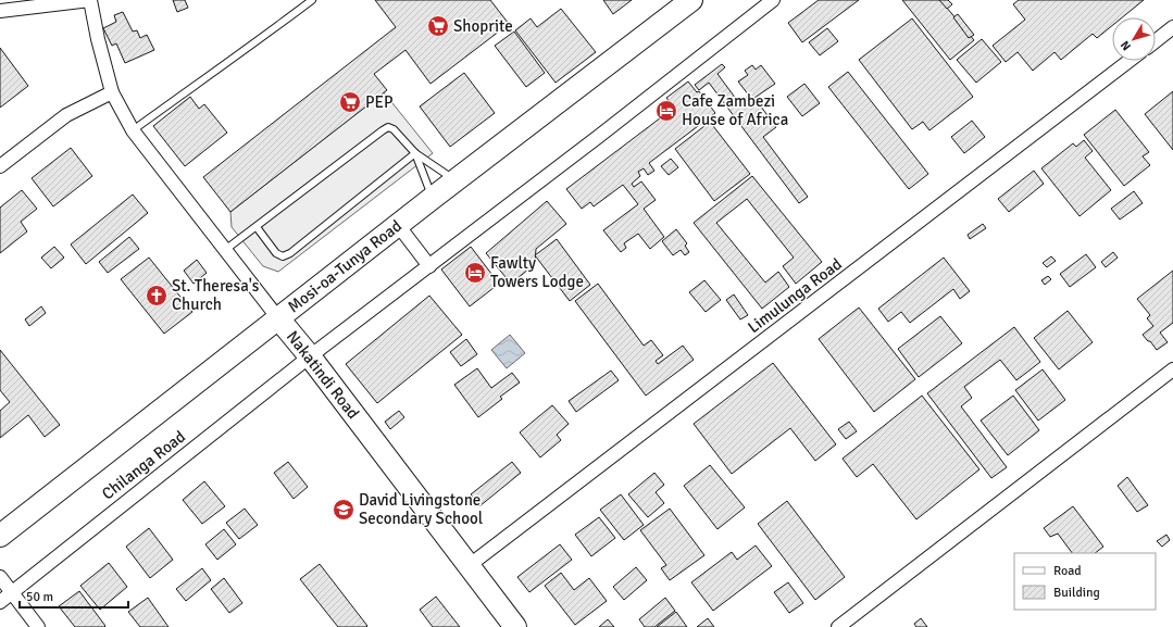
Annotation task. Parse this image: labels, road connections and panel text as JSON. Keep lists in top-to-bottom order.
{
  "streets": {
    "highway": ["Mosi-oa-Tunya Road", "Nakatindi Road"],
    "street": ["Limulunga Road", "Chilanga Road"]
  },
  "crossings": [
    ["Mosi-oa-Tunya Road", "Nakatindi Road"],
    ["Limulunga Road", "Nakatindi Road"],
    ["Nakatindi Road", "Chilanga Road"]
  ],
  "places": {
    "supermarket": ["Shoprite", "PEP"],
    "hotel": ["Cafe Zambezi House of Africa", "Fawlty Towers Lodge"],
    "church": ["St. Theresa's Church"],
    "school or university": ["David Livingstone Secondary School"]
  },
  "legend": ["Road", "Building"],
  "scale_bar": "50 m",
  "north": "bottom left"
}
